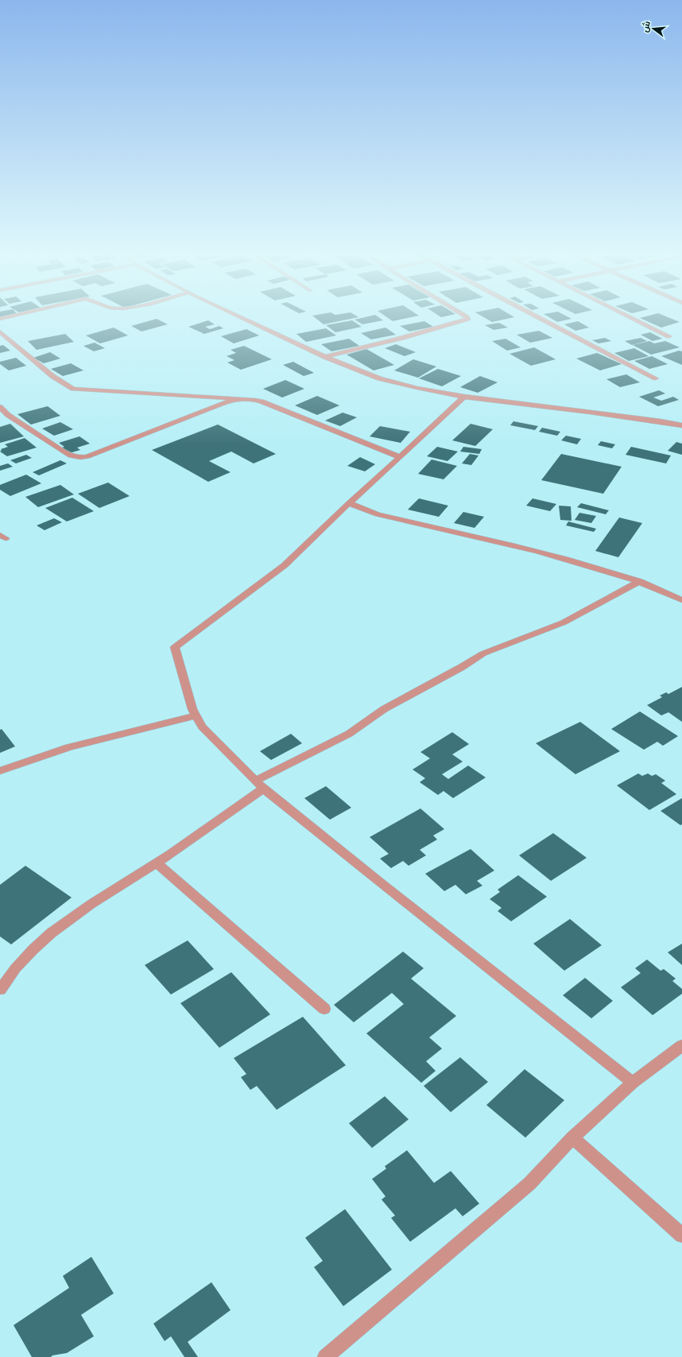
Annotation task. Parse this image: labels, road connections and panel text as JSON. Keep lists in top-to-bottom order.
{
  "north": "left"
}
